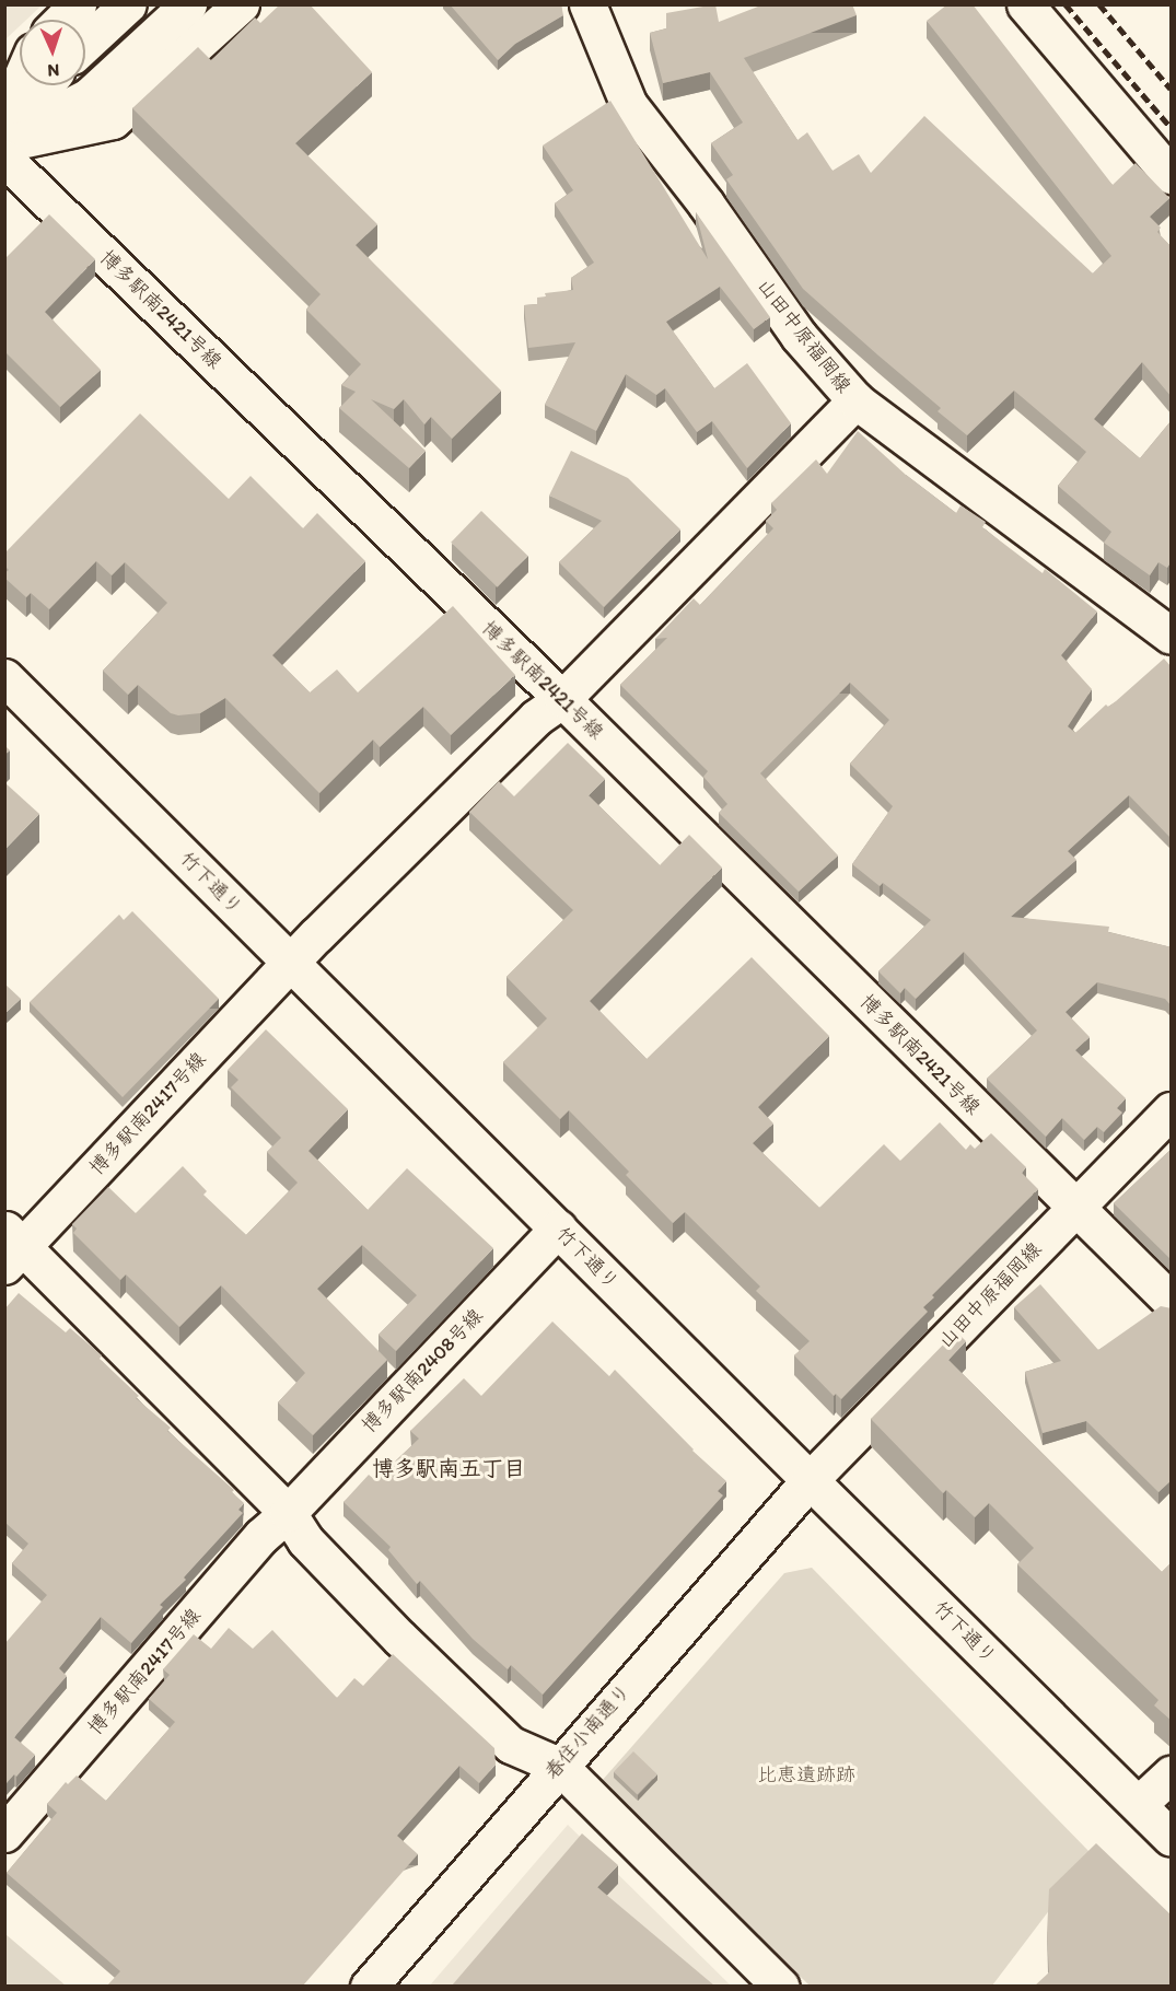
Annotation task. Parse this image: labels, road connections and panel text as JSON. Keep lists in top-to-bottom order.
{
  "streets": {
    "street": [
      "博多駅南2421号線",
      "山田中原福岡線",
      "竹下通り",
      "博多駅南2417号線",
      "博多駅南2408号線",
      "春住小南通り"
    ]
  },
  "crossings": [
    ["博多駅南2421号線", "山田中原福岡線"],
    ["博多駅南2421号線", "博多駅南2417号線"],
    ["山田中原福岡線", "竹下通り"],
    ["山田中原福岡線", "博多駅南2417号線"],
    ["山田中原福岡線", "春住小南通り"],
    ["竹下通り", "博多駅南2417号線"],
    ["竹下通り", "博多駅南2408号線"],
    ["竹下通り", "春住小南通り"],
    ["博多駅南2417号線", "博多駅南2408号線"]
  ],
  "districts": ["博多駅南五丁目"],
  "parks": ["比恵遺跡跡"],
  "north": "bottom"
}
